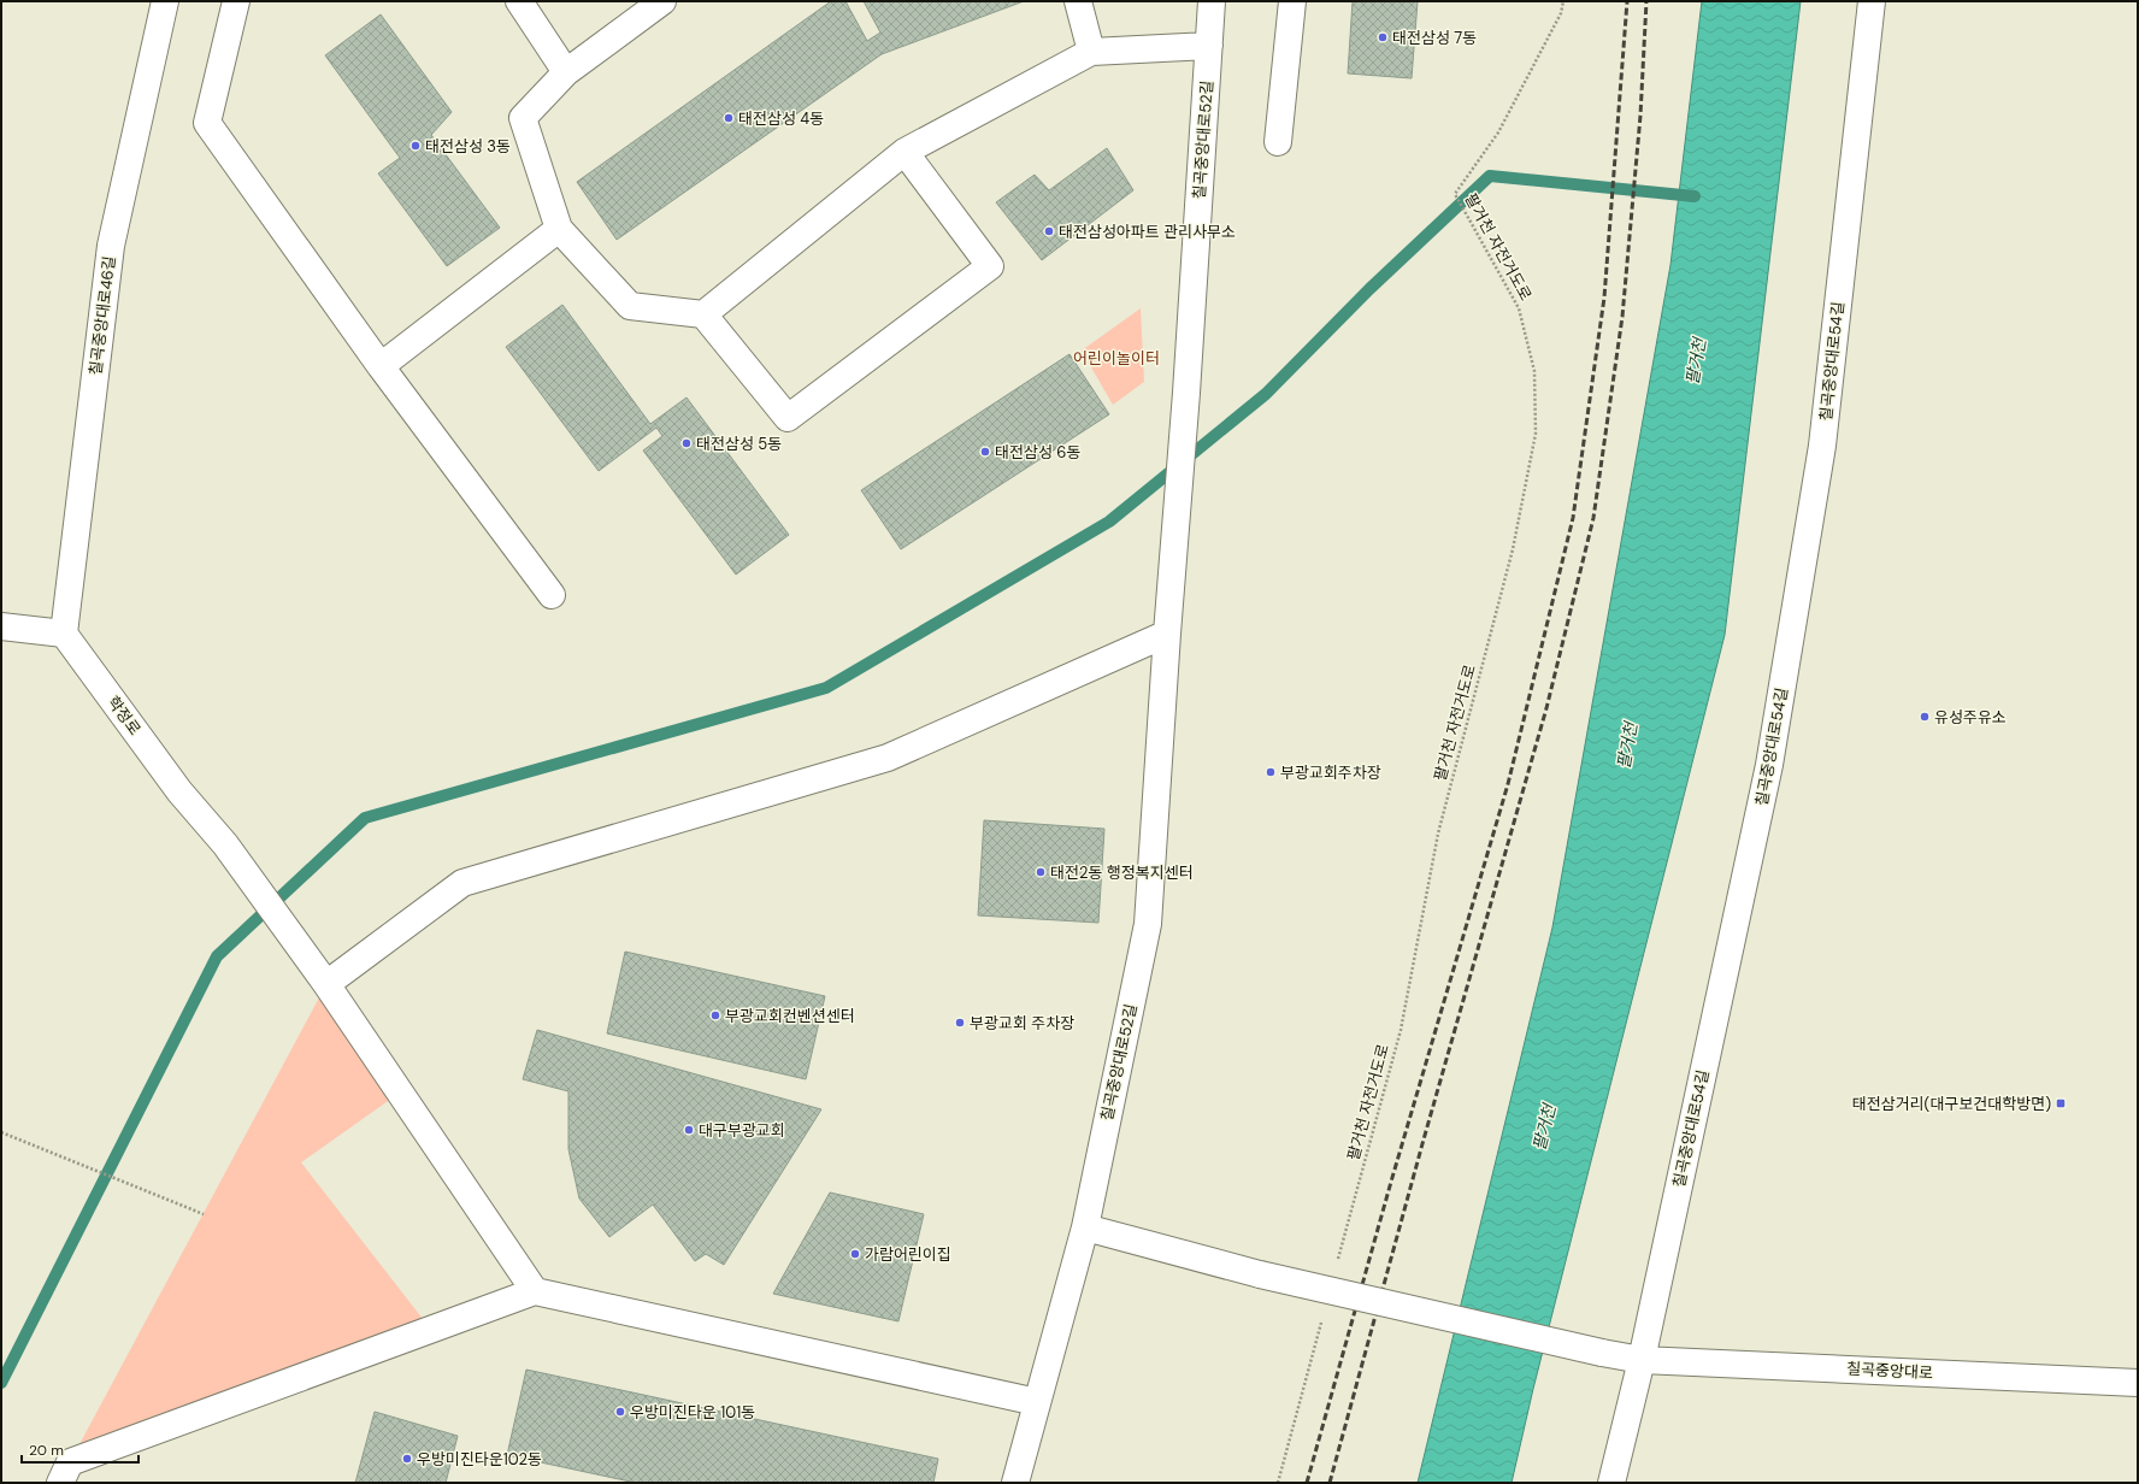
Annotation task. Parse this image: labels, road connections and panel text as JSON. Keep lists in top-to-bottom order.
{
  "streets": {
    "street": [
      "칠곡중앙대로52길",
      "칠곡중앙대로46길",
      "칠곡중앙대로54길",
      "학정로",
      "칠곡중앙대로"
    ],
    "path": ["팔거천 자전거도로"]
  },
  "crossings": [
    ["칠곡중앙대로52길", "칠곡중앙대로"],
    ["칠곡중앙대로46길", "학정로"],
    ["칠곡중앙대로54길", "칠곡중앙대로"]
  ],
  "water": ["팔거천"],
  "parks": ["어린이놀이터"],
  "places": {
    "other": [
      "태전삼성 7동",
      "태전삼성 4동",
      "태전삼성 3동",
      "태전삼성아파트 관리사무소",
      "태전삼성 5동",
      "태전삼성 6동",
      "유성주유소",
      "부광교회주차장",
      "태전2동 행정복지센터",
      "부광교회컨벤션센터",
      "부광교회 주차장",
      "대구부광교회",
      "가람어린이집",
      "우방미진타운 101동",
      "우방미진타운102동"
    ],
    "transit": ["태전삼거리(대구보건대학방면)"]
  },
  "scale_bar": "20 m"
}
